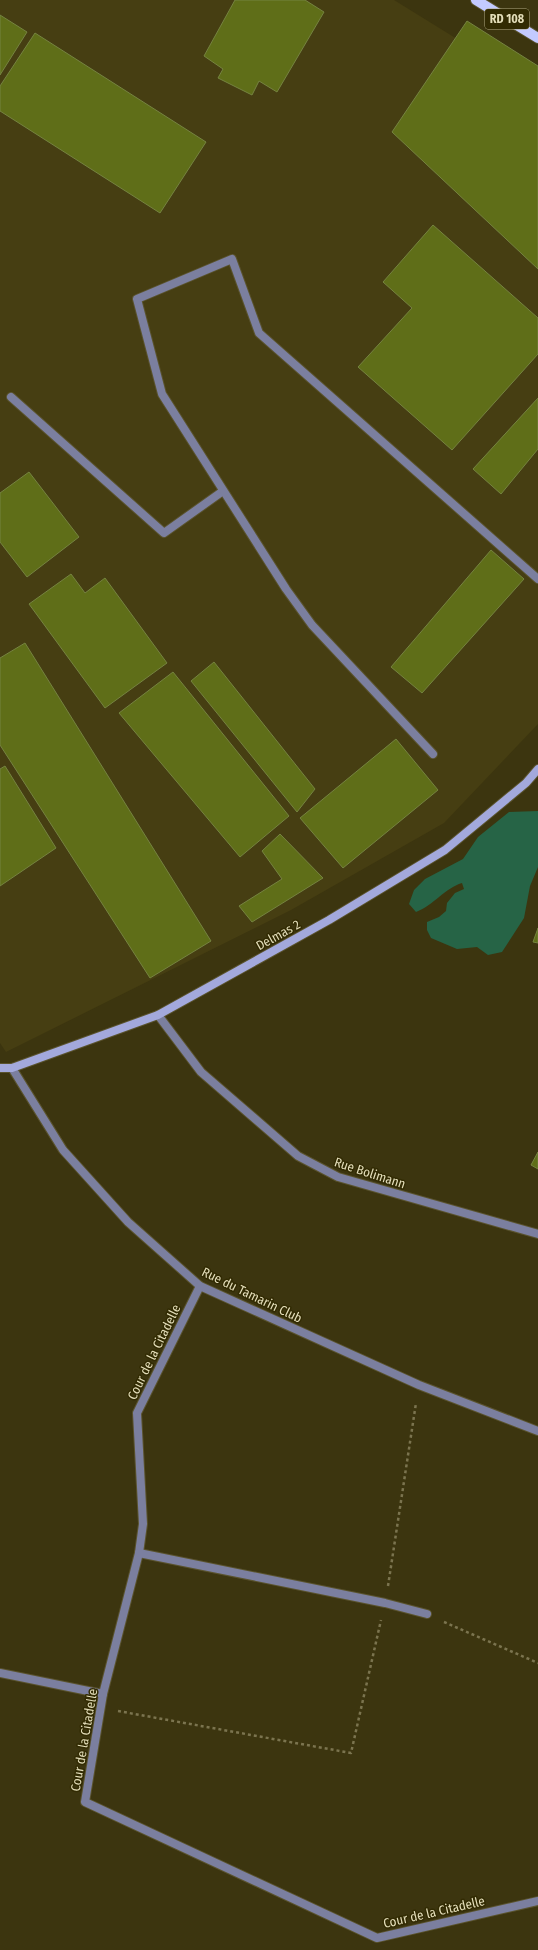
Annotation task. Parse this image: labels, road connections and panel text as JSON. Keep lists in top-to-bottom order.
{
  "streets": {
    "main road": ["RD 108"],
    "street": [
      "Delmas 2",
      "Rue Bolimann",
      "Rue du Tamarin Club",
      "Cour de la Citadelle"
    ]
  },
  "crossings": [
    ["Delmas 2", "Rue Bolimann"],
    ["Delmas 2", "Rue du Tamarin Club"],
    ["Rue du Tamarin Club", "Cour de la Citadelle"]
  ]
}
